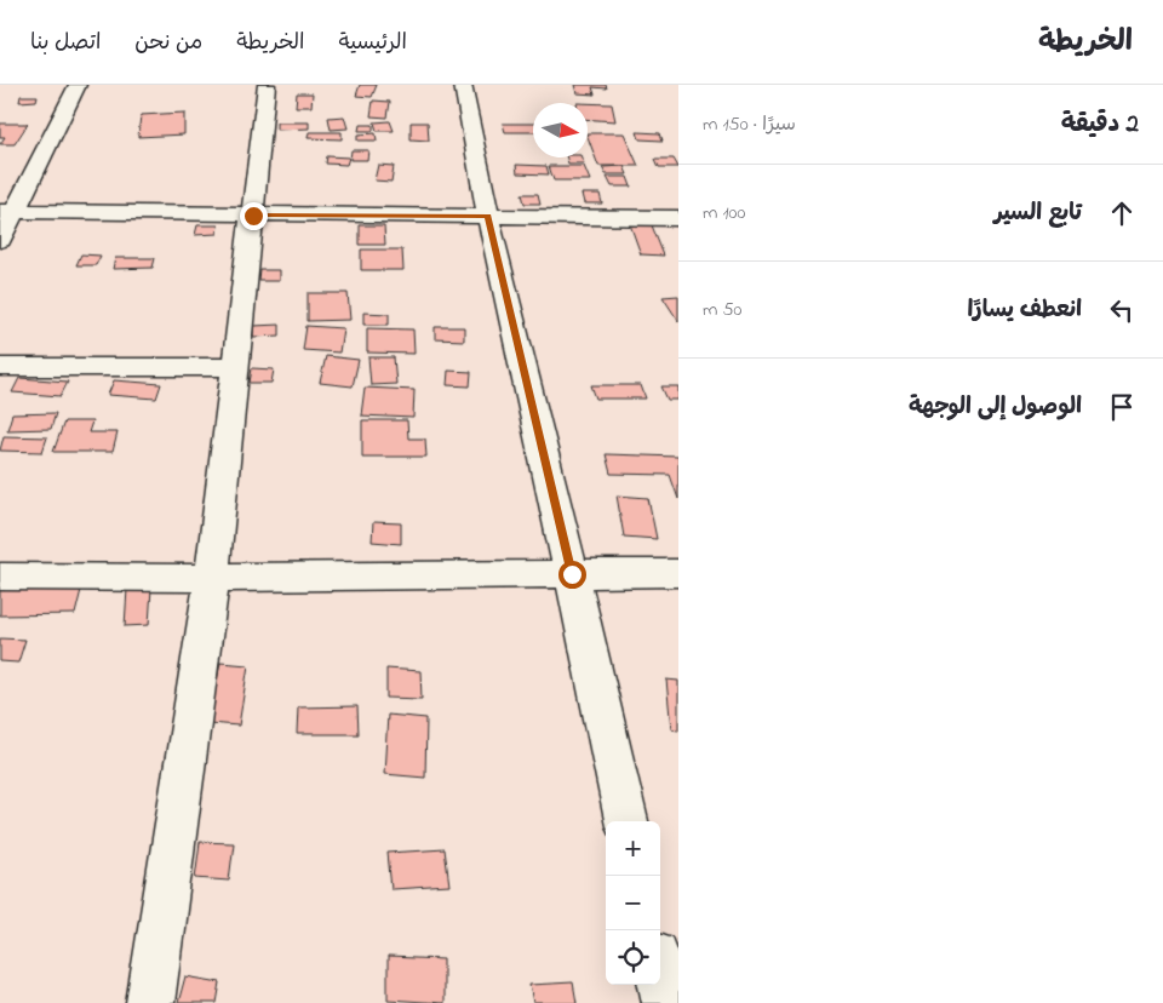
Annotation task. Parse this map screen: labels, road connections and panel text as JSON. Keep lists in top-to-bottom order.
{
  "north": "right",
  "page": {
    "header": "الخريطة",
    "nav": [
      "الرئيسية",
      "الخريطة",
      "من نحن",
      "اتصل بنا"
    ],
    "heading": ["2 دقيقة", "سيرًا · 150 m"],
    "list": [
      ["تابع السير", "100 m"],
      ["انعطف يسارًا", "50 m"],
      "الوصول إلى الوجهة"
    ],
    "map_buttons": ["+", "−"]
  }
}
